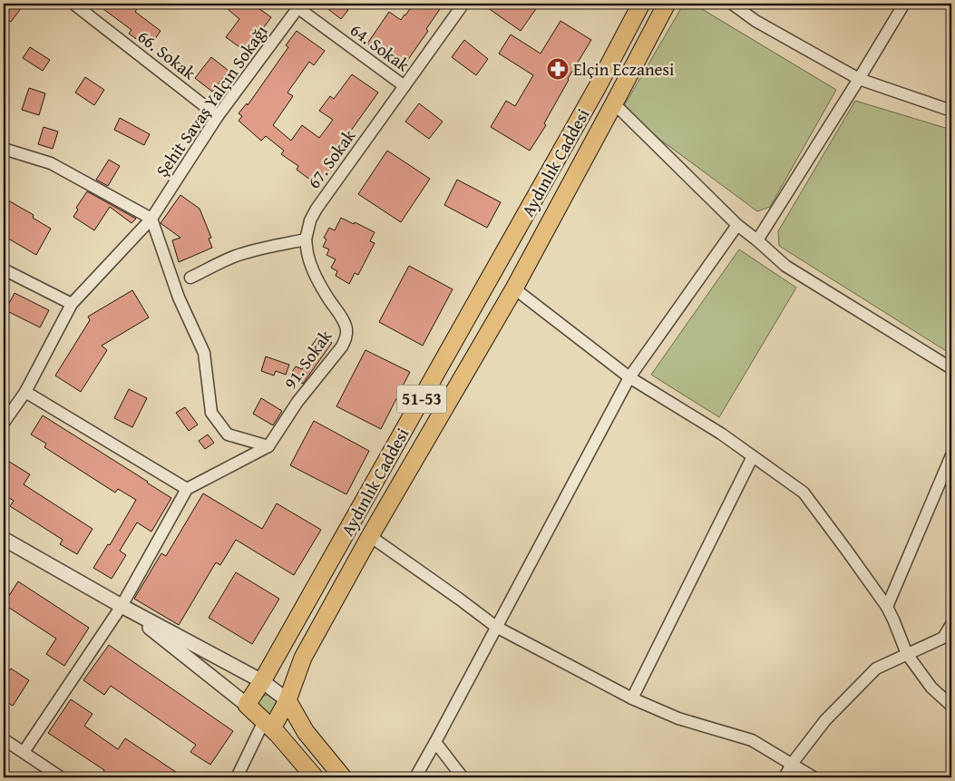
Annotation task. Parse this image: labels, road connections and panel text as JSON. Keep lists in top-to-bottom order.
{
  "streets": {
    "main road": ["Aydınlık Caddesi", "51-53"],
    "street": [
      "64. Sokak",
      "66. Sokak",
      "Şehit Savaş Yalçın Sokağı",
      "67. Sokak",
      "91. Sokak"
    ]
  },
  "crossings": [
    ["64. Sokak", "Şehit Savaş Yalçın Sokağı"],
    ["64. Sokak", "67. Sokak"],
    ["66. Sokak", "Şehit Savaş Yalçın Sokağı"],
    ["67. Sokak", "91. Sokak"]
  ],
  "places": {
    "pharmacy": ["Elçin Eczanesi"]
  }
}
